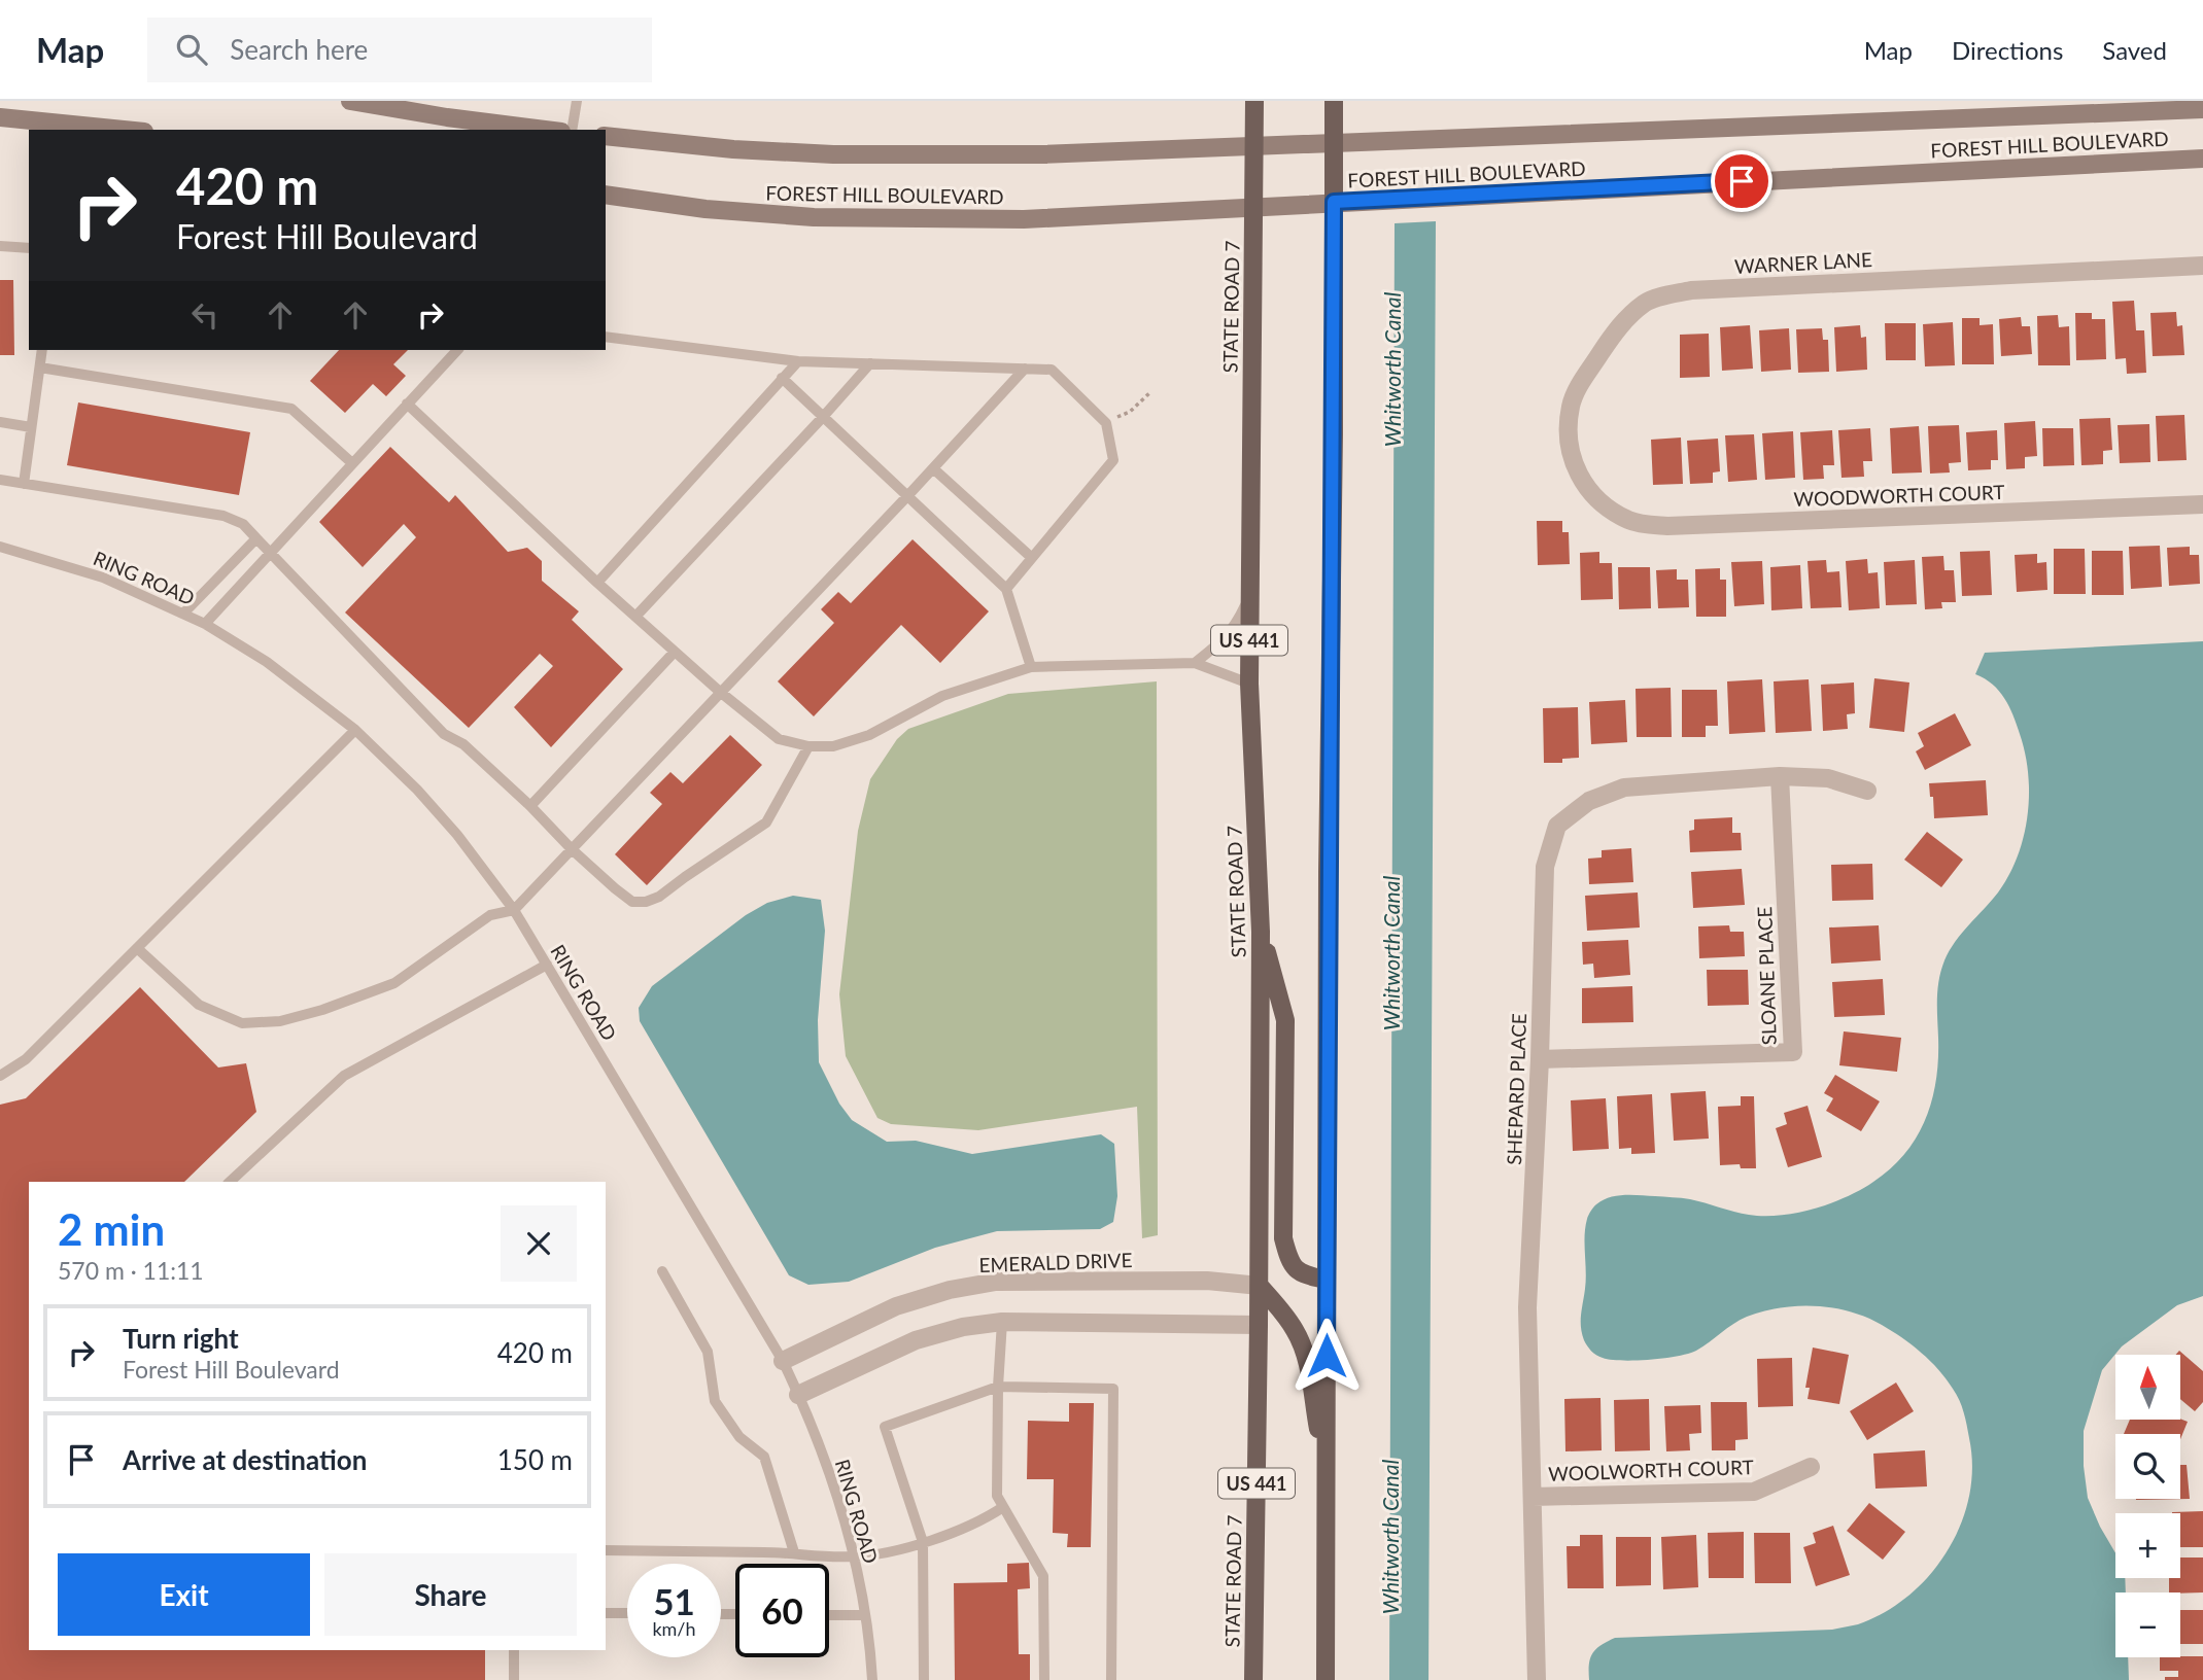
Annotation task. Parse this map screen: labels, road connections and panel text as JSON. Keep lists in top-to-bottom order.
{
  "streets": {
    "main road": ["FOREST HILL BOULEVARD", "STATE ROAD 7", "US 441"],
    "street": [
      "WARNER LANE",
      "WOODWORTH COURT",
      "SLOANE PLACE",
      "SHEPARD PLACE",
      "EMERALD DRIVE",
      "WOOLWORTH COURT"
    ],
    "lane": ["RING ROAD"]
  },
  "crossings": [
    ["FOREST HILL BOULEVARD", "STATE ROAD 7"],
    ["WARNER LANE", "WOODWORTH COURT"],
    ["STATE ROAD 7", "EMERALD DRIVE"],
    ["RING ROAD", "EMERALD DRIVE"],
    ["SLOANE PLACE", "SHEPARD PLACE"],
    ["SHEPARD PLACE", "WOOLWORTH COURT"]
  ],
  "water": ["Whitworth Canal"],
  "north": "top",
  "page": {
    "header": "Map",
    "search": "Search here",
    "nav": ["Map", "Directions", "Saved"],
    "turn": ["420 m", "Forest Hill Boulevard"],
    "heading": ["2 min", "570 m · 11:11"],
    "list": [
      {
        "name": "Turn right",
        "note": "Forest Hill Boulevard",
        "value": "420 m"
      },
      {
        "name": "Arrive at destination",
        "value": "150 m"
      }
    ],
    "map_buttons": ["+", "−"],
    "buttons": ["Exit", "Share"],
    "speed": "51 km/h",
    "limit": "60"
  }
}
